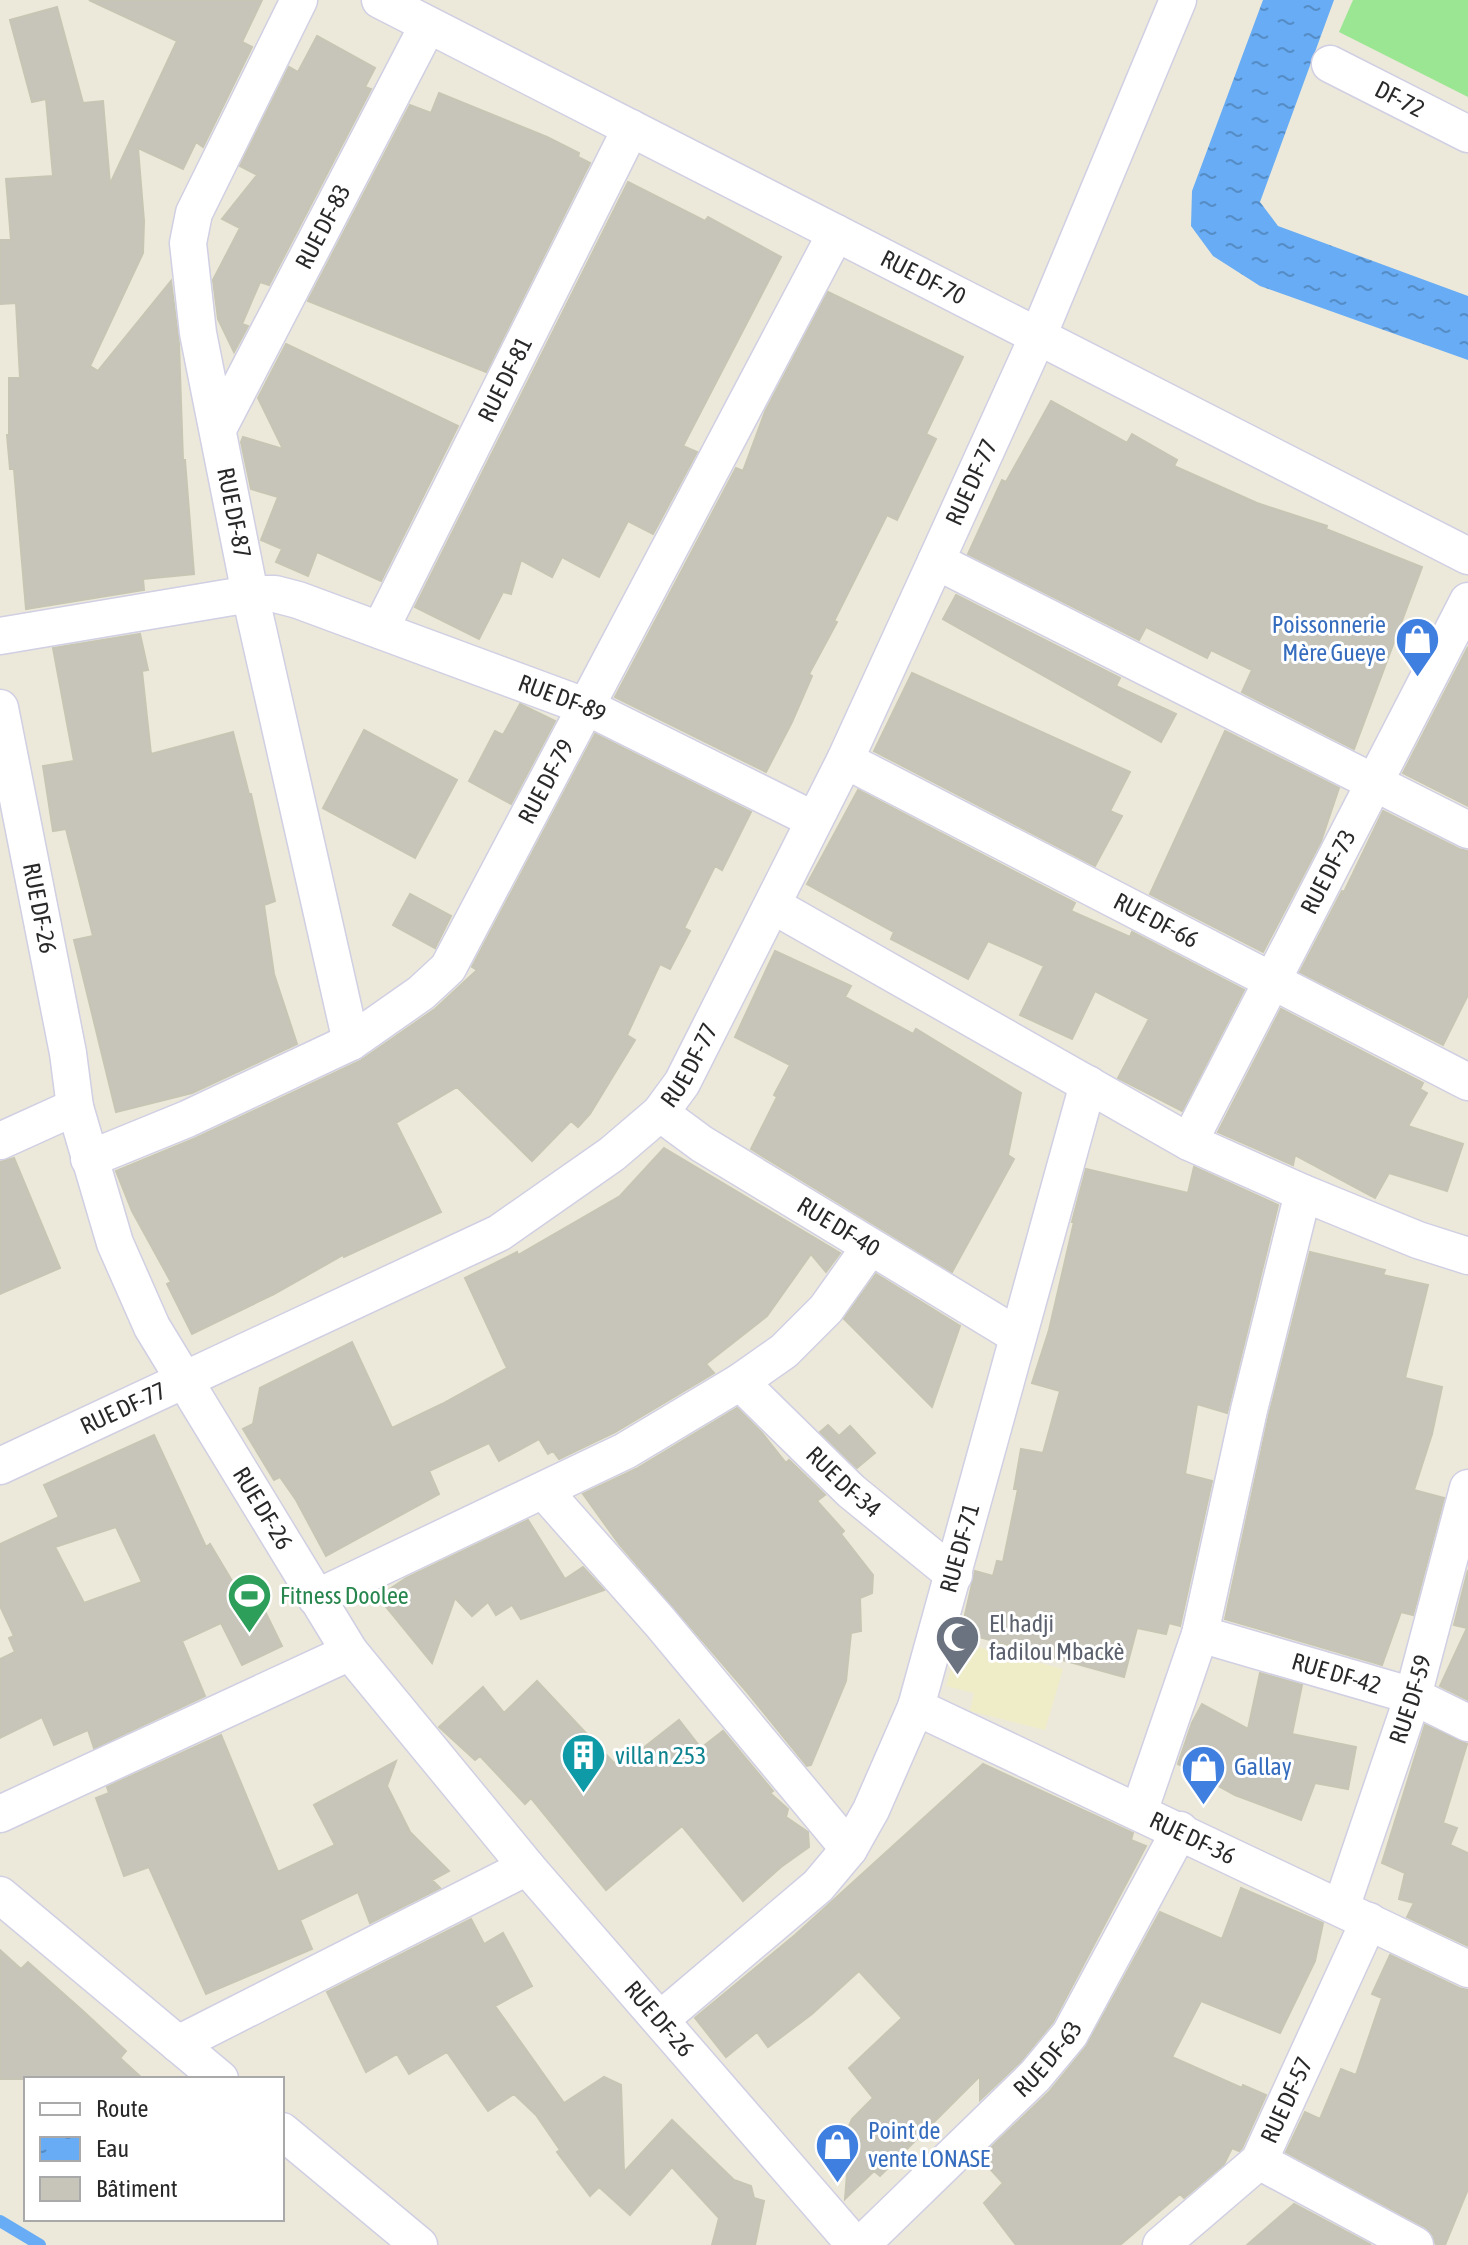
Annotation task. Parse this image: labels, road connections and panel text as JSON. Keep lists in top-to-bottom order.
{
  "streets": {
    "street": [
      "DF-72",
      "RUE DF-83",
      "RUE DF-70",
      "RUE DF-81",
      "RUE DF-77",
      "RUE DF-87",
      "RUE DF-89",
      "RUE DF-79",
      "RUE DF-73",
      "RUE DF-26",
      "RUE DF-66",
      "RUE DF-40",
      "RUE DF-34",
      "RUE DF-71",
      "RUE DF-42",
      "RUE DF-59",
      "RUE DF-36",
      "RUE DF-63",
      "RUE DF-57"
    ]
  },
  "crossings": [
    ["RUE DF-83", "RUE DF-70"],
    ["RUE DF-83", "RUE DF-87"],
    ["RUE DF-70", "RUE DF-81"],
    ["RUE DF-70", "RUE DF-77"],
    ["RUE DF-70", "RUE DF-79"],
    ["RUE DF-81", "RUE DF-89"],
    ["RUE DF-77", "RUE DF-89"],
    ["RUE DF-77", "RUE DF-26"],
    ["RUE DF-77", "RUE DF-66"],
    ["RUE DF-77", "RUE DF-40"],
    ["RUE DF-87", "RUE DF-89"],
    ["RUE DF-87", "RUE DF-79"],
    ["RUE DF-89", "RUE DF-79"],
    ["RUE DF-79", "RUE DF-26"],
    ["RUE DF-73", "RUE DF-66"],
    ["RUE DF-26", "RUE DF-71"],
    ["RUE DF-40", "RUE DF-71"],
    ["RUE DF-34", "RUE DF-71"],
    ["RUE DF-71", "RUE DF-36"],
    ["RUE DF-42", "RUE DF-59"],
    ["RUE DF-59", "RUE DF-36"],
    ["RUE DF-59", "RUE DF-57"],
    ["RUE DF-36", "RUE DF-63"],
    ["RUE DF-36", "RUE DF-57"]
  ],
  "places": {
    "shop": ["Poissonnerie Mère Gueye", "Gallay", "Point de vente LONASE"],
    "sports": ["Fitness Doolee"],
    "mosque": ["El hadji fadilou Mbackè"],
    "building": ["villa n 253"]
  },
  "legend": ["Route", "Eau", "Bâtiment"]
}
